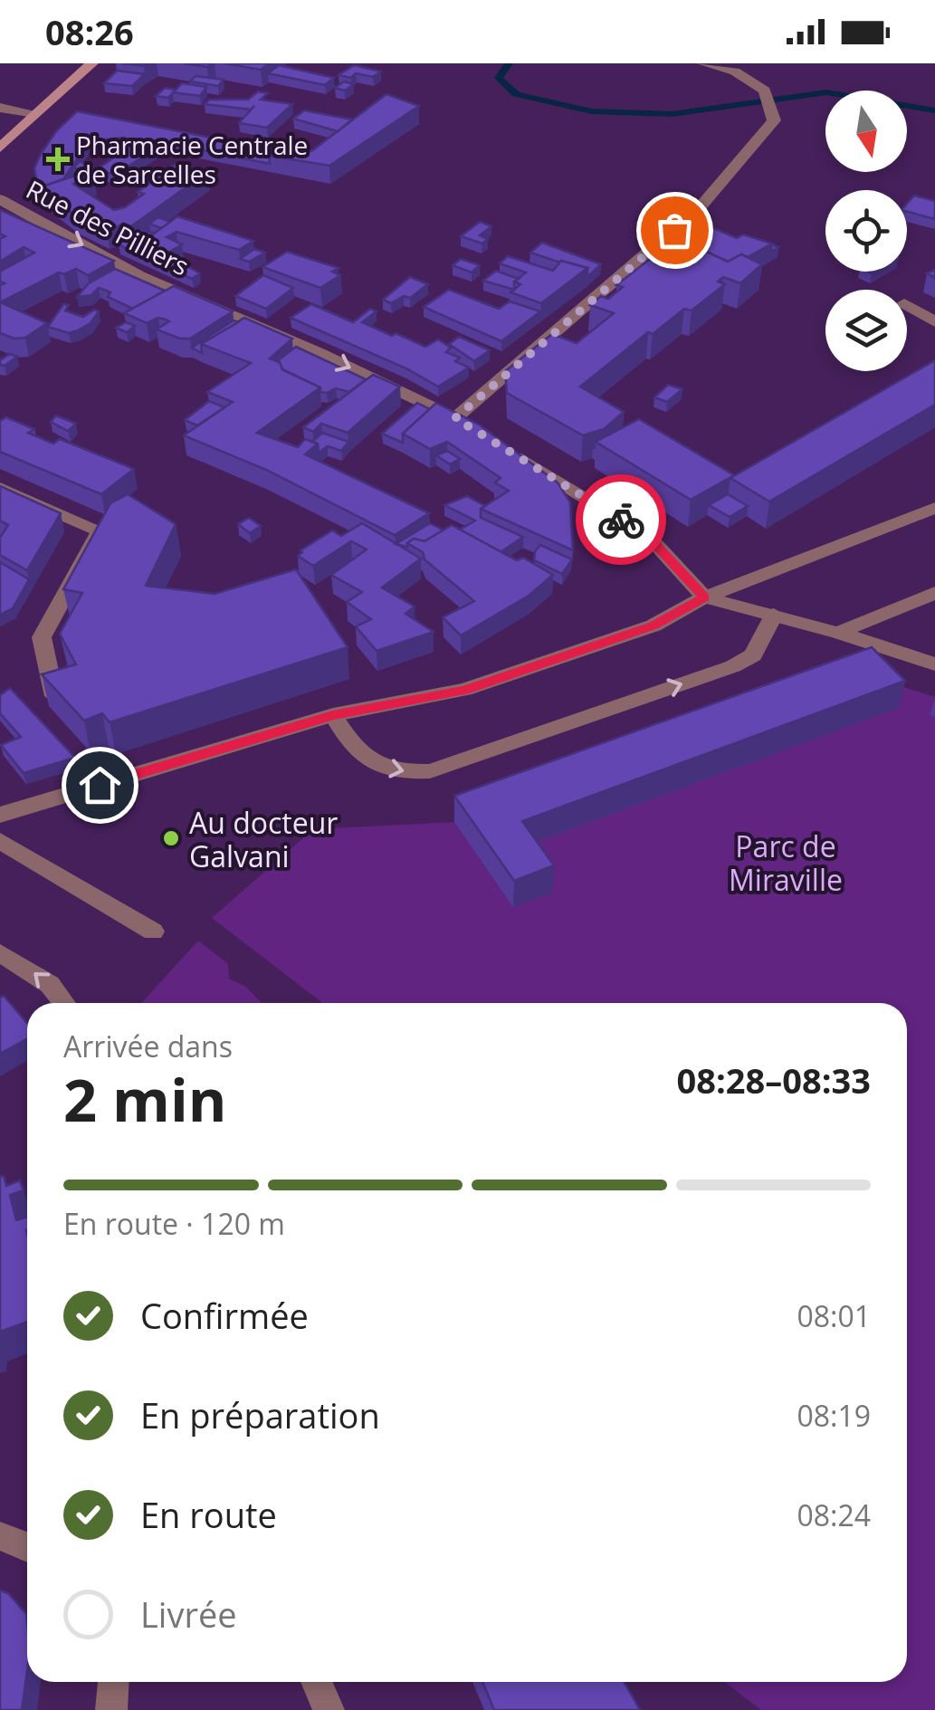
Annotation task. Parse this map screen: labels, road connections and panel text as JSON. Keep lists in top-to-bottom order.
{
  "streets": {
    "street": ["Rue des Pilliers"]
  },
  "parks": ["Parc de Miraville"],
  "places": {
    "health": ["Pharmacie Centrale de Sarcelles"],
    "other": ["Au docteur Galvani"]
  },
  "north": "bottom",
  "page": {
    "status": "08:26",
    "heading": ["2 min", "Arrivée dans", "08:28–08:33"],
    "bar": "En route · 120 m",
    "list": [
      ["Confirmée", "08:01"],
      ["En préparation", "08:19"],
      ["En route", "08:24"],
      "Livrée"
    ]
  }
}
